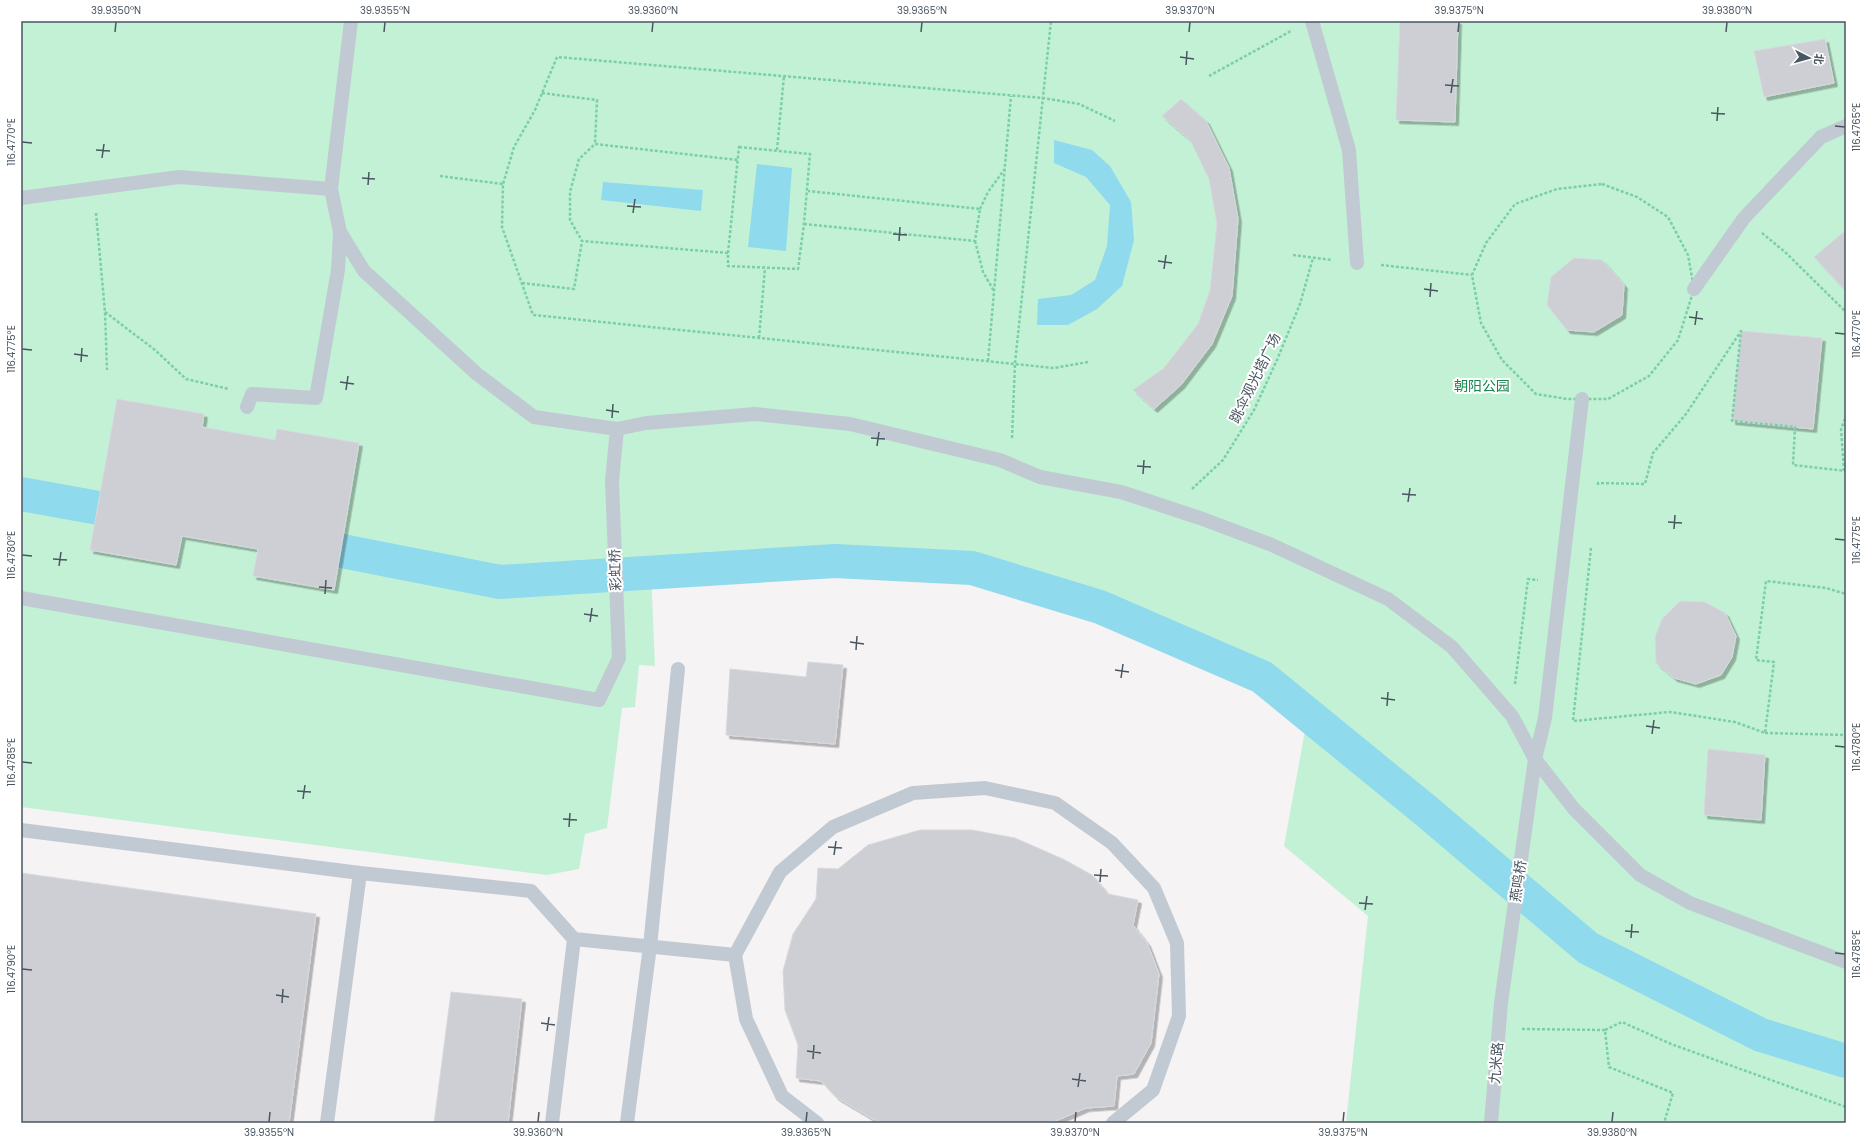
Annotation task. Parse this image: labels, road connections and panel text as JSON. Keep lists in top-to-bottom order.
{
  "streets": {
    "lane": ["彩虹桥", "燕鸣桥", "九米路"],
    "path": ["跳伞观光塔广场"]
  },
  "crossings": [
    ["燕鸣桥", "九米路"]
  ],
  "parks": ["朝阳公园"],
  "north": "right",
  "coordinates": [
    "39.9350°N",
    "39.9355°N",
    "39.9360°N",
    "39.9365°N",
    "39.9370°N",
    "39.9375°N",
    "39.9380°N",
    "116.4765°E",
    "116.4770°E",
    "116.4775°E",
    "116.4780°E",
    "116.4785°E",
    "116.4790°E"
  ]
}
